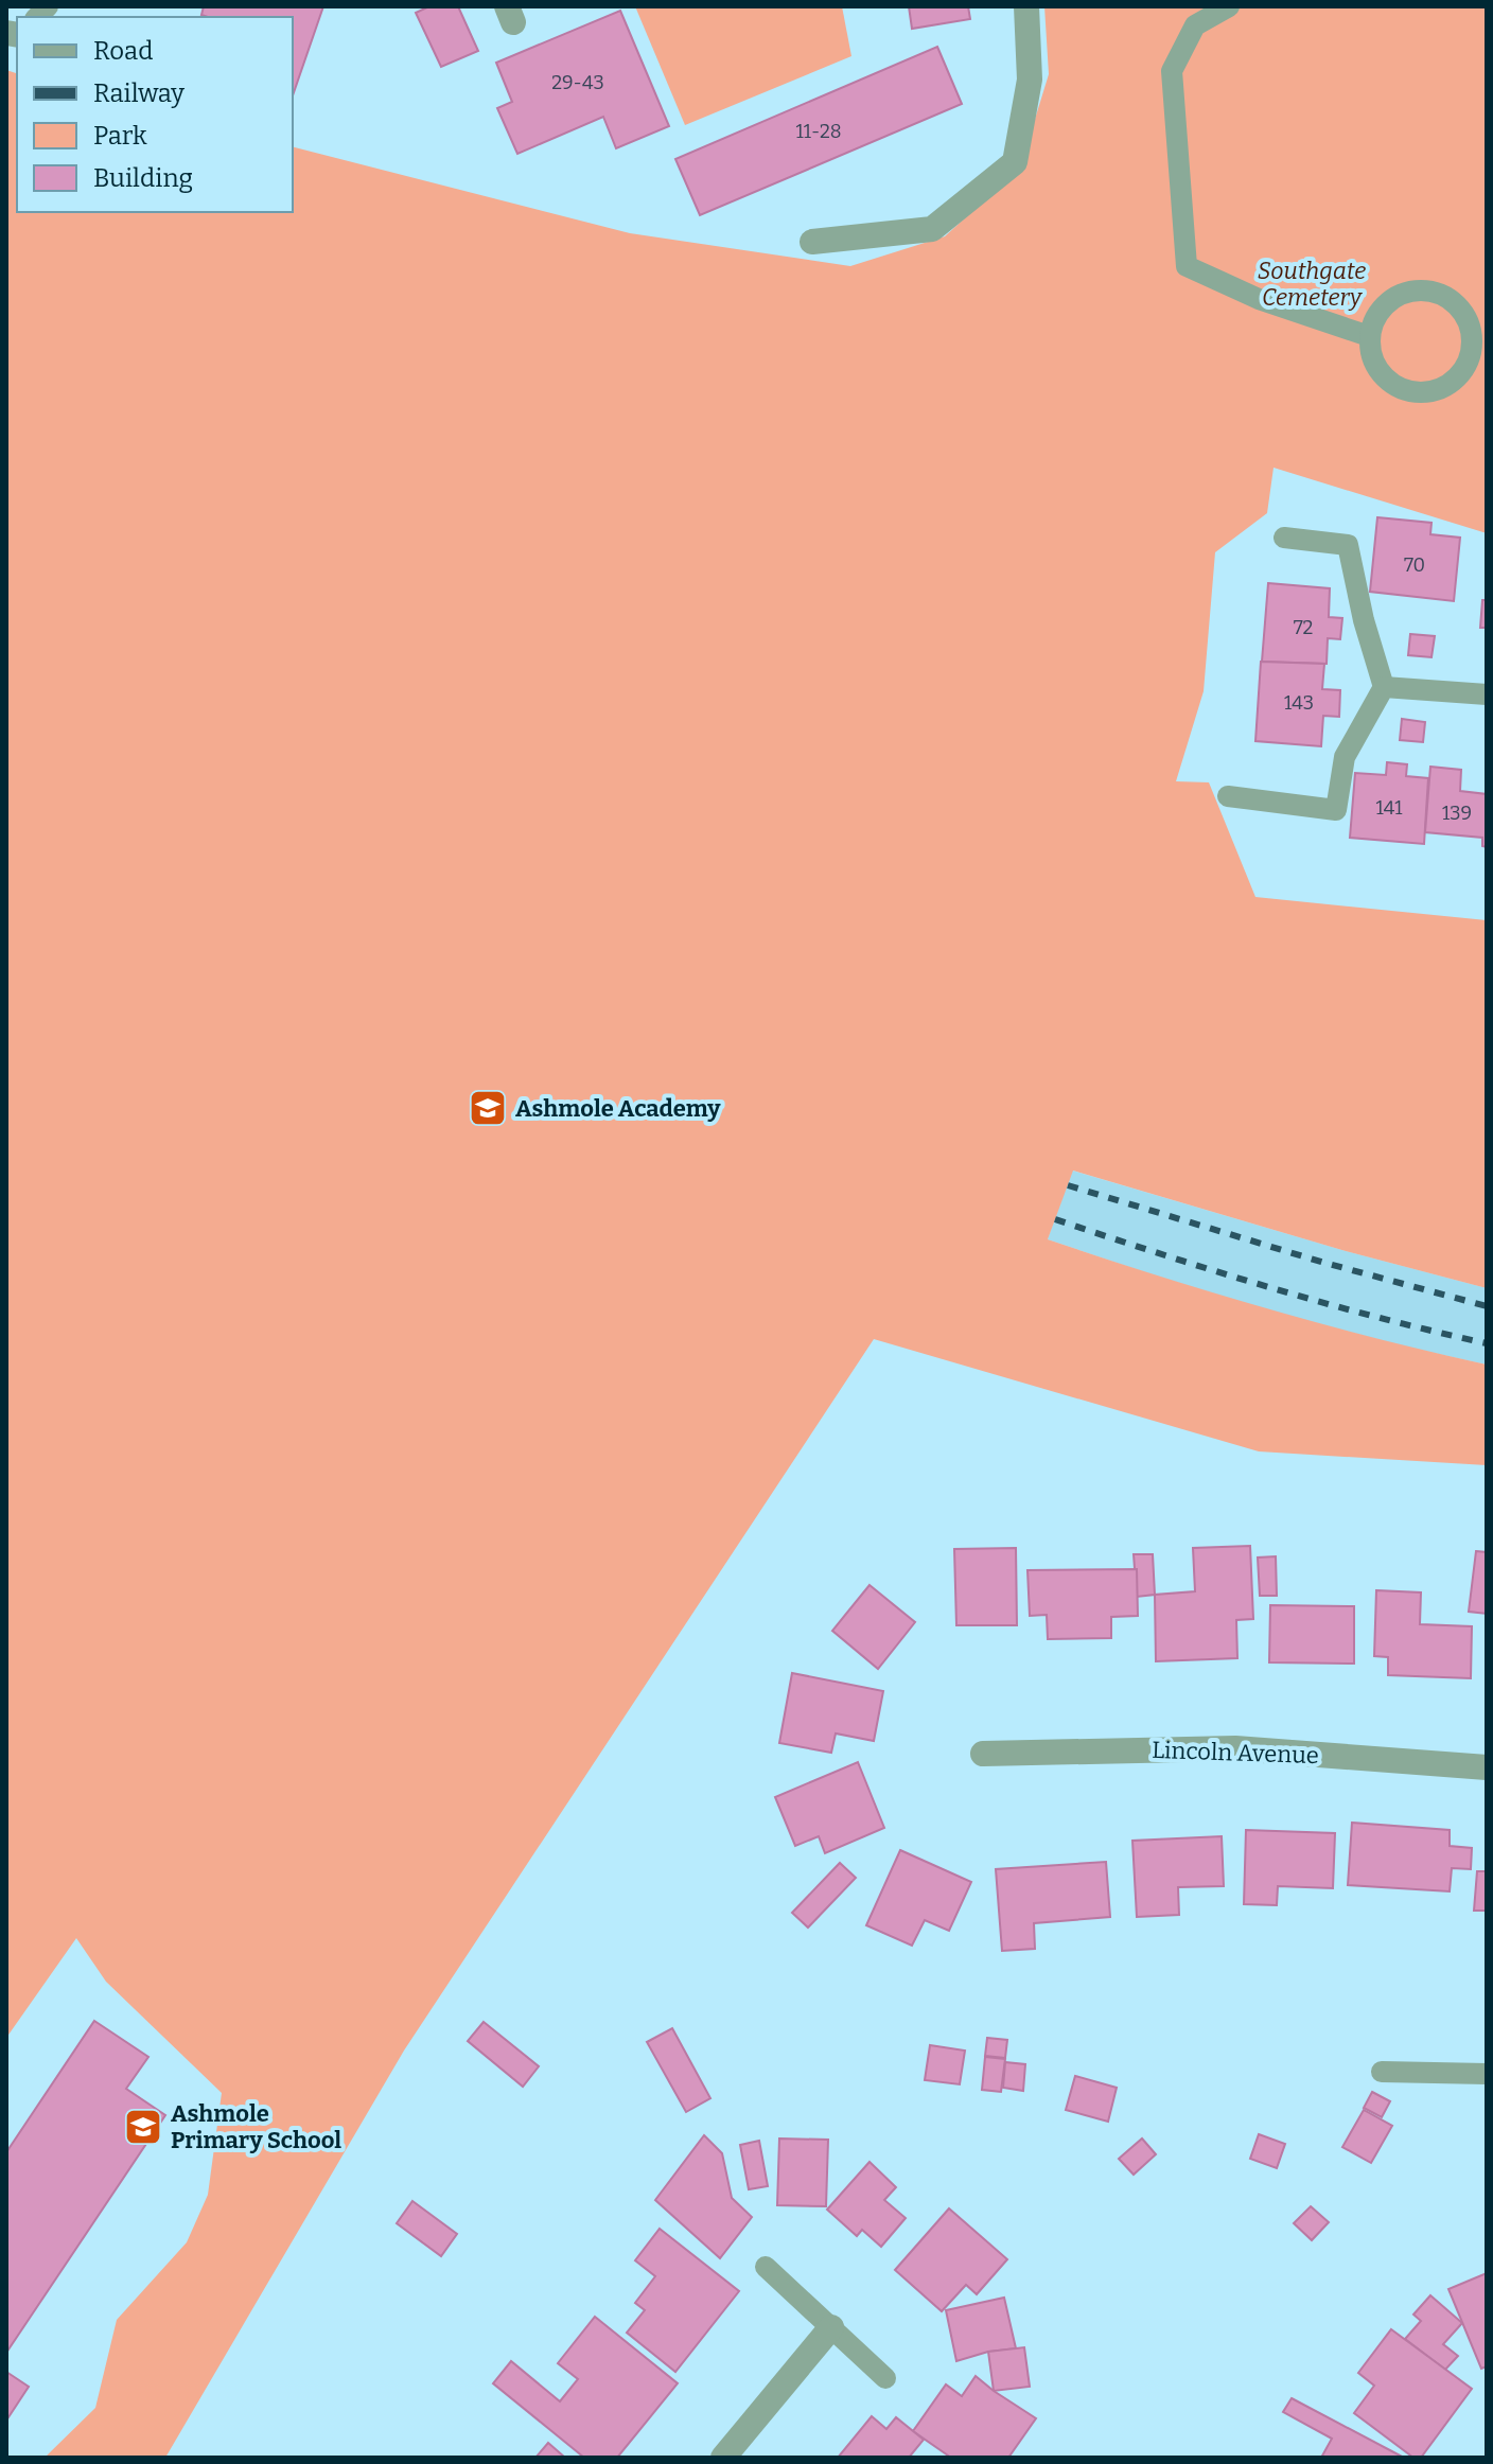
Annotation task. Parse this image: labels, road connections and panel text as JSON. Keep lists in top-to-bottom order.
{
  "streets": {
    "street": ["Lincoln Avenue"]
  },
  "parks": ["Southgate Cemetery"],
  "places": {
    "school or university": ["Ashmole Academy", "Ashmole Primary School"]
  },
  "house_numbers": [
    "29-43",
    "11-28",
    "70",
    "72",
    "143",
    "141",
    "139"
  ],
  "legend": [
    "Road",
    "Railway",
    "Park",
    "Building"
  ]
}
